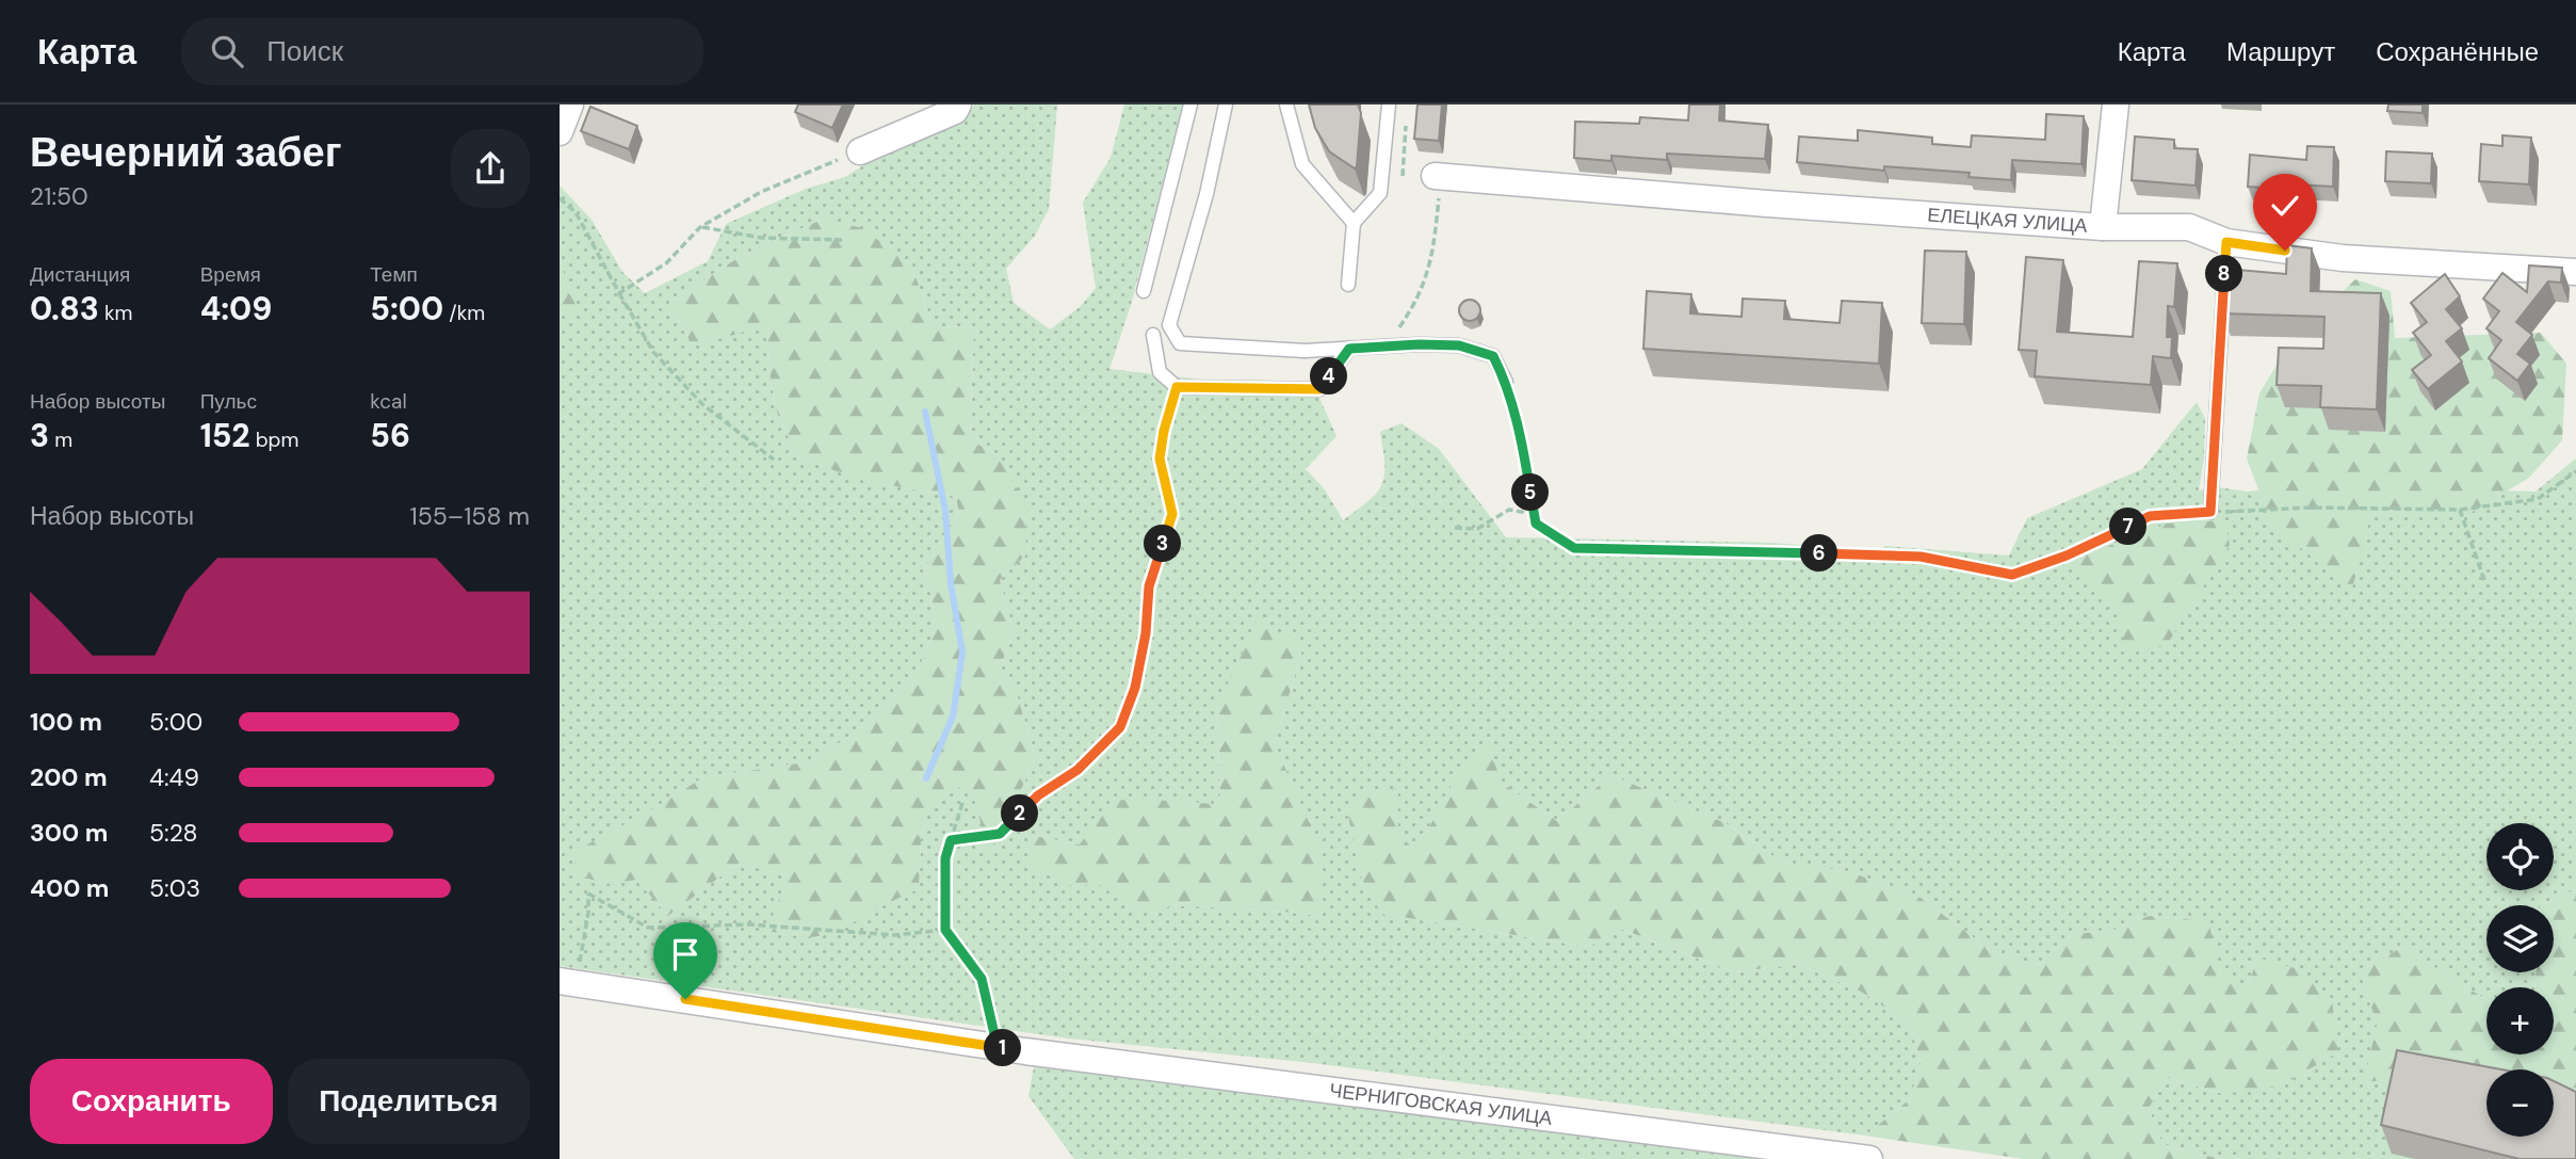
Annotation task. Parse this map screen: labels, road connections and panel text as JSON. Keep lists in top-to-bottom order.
{
  "streets": {
    "street": ["ЕЛЕЦКАЯ УЛИЦА", "ЧЕРНИГОВСКАЯ УЛИЦА"]
  },
  "page": {
    "header": "Карта",
    "search": "Поиск",
    "nav": ["Карта", "Маршрут", "Сохранённые"],
    "heading": ["Вечерний забег", "21:50"],
    "stats": [
      ["Дистанция", "0.83 km"],
      ["Время", "4:09"],
      ["Темп", "5:00 /km"],
      ["Набор высоты", "3 m"],
      ["Пульс", "152 bpm"],
      ["kcal", "56"]
    ],
    "pins": [
      "8",
      "4",
      "5",
      "7",
      "3",
      "6",
      "2",
      "1"
    ],
    "chart": ["Набор высоты", "155–158 m"],
    "list": [
      {
        "name": "100 m",
        "note": "5:00"
      },
      {
        "name": "200 m",
        "note": "4:49"
      },
      {
        "name": "300 m",
        "note": "5:28"
      },
      {
        "name": "400 m",
        "note": "5:03"
      }
    ],
    "map_buttons": ["+", "−"],
    "buttons": ["Сохранить", "Поделиться"]
  }
}
